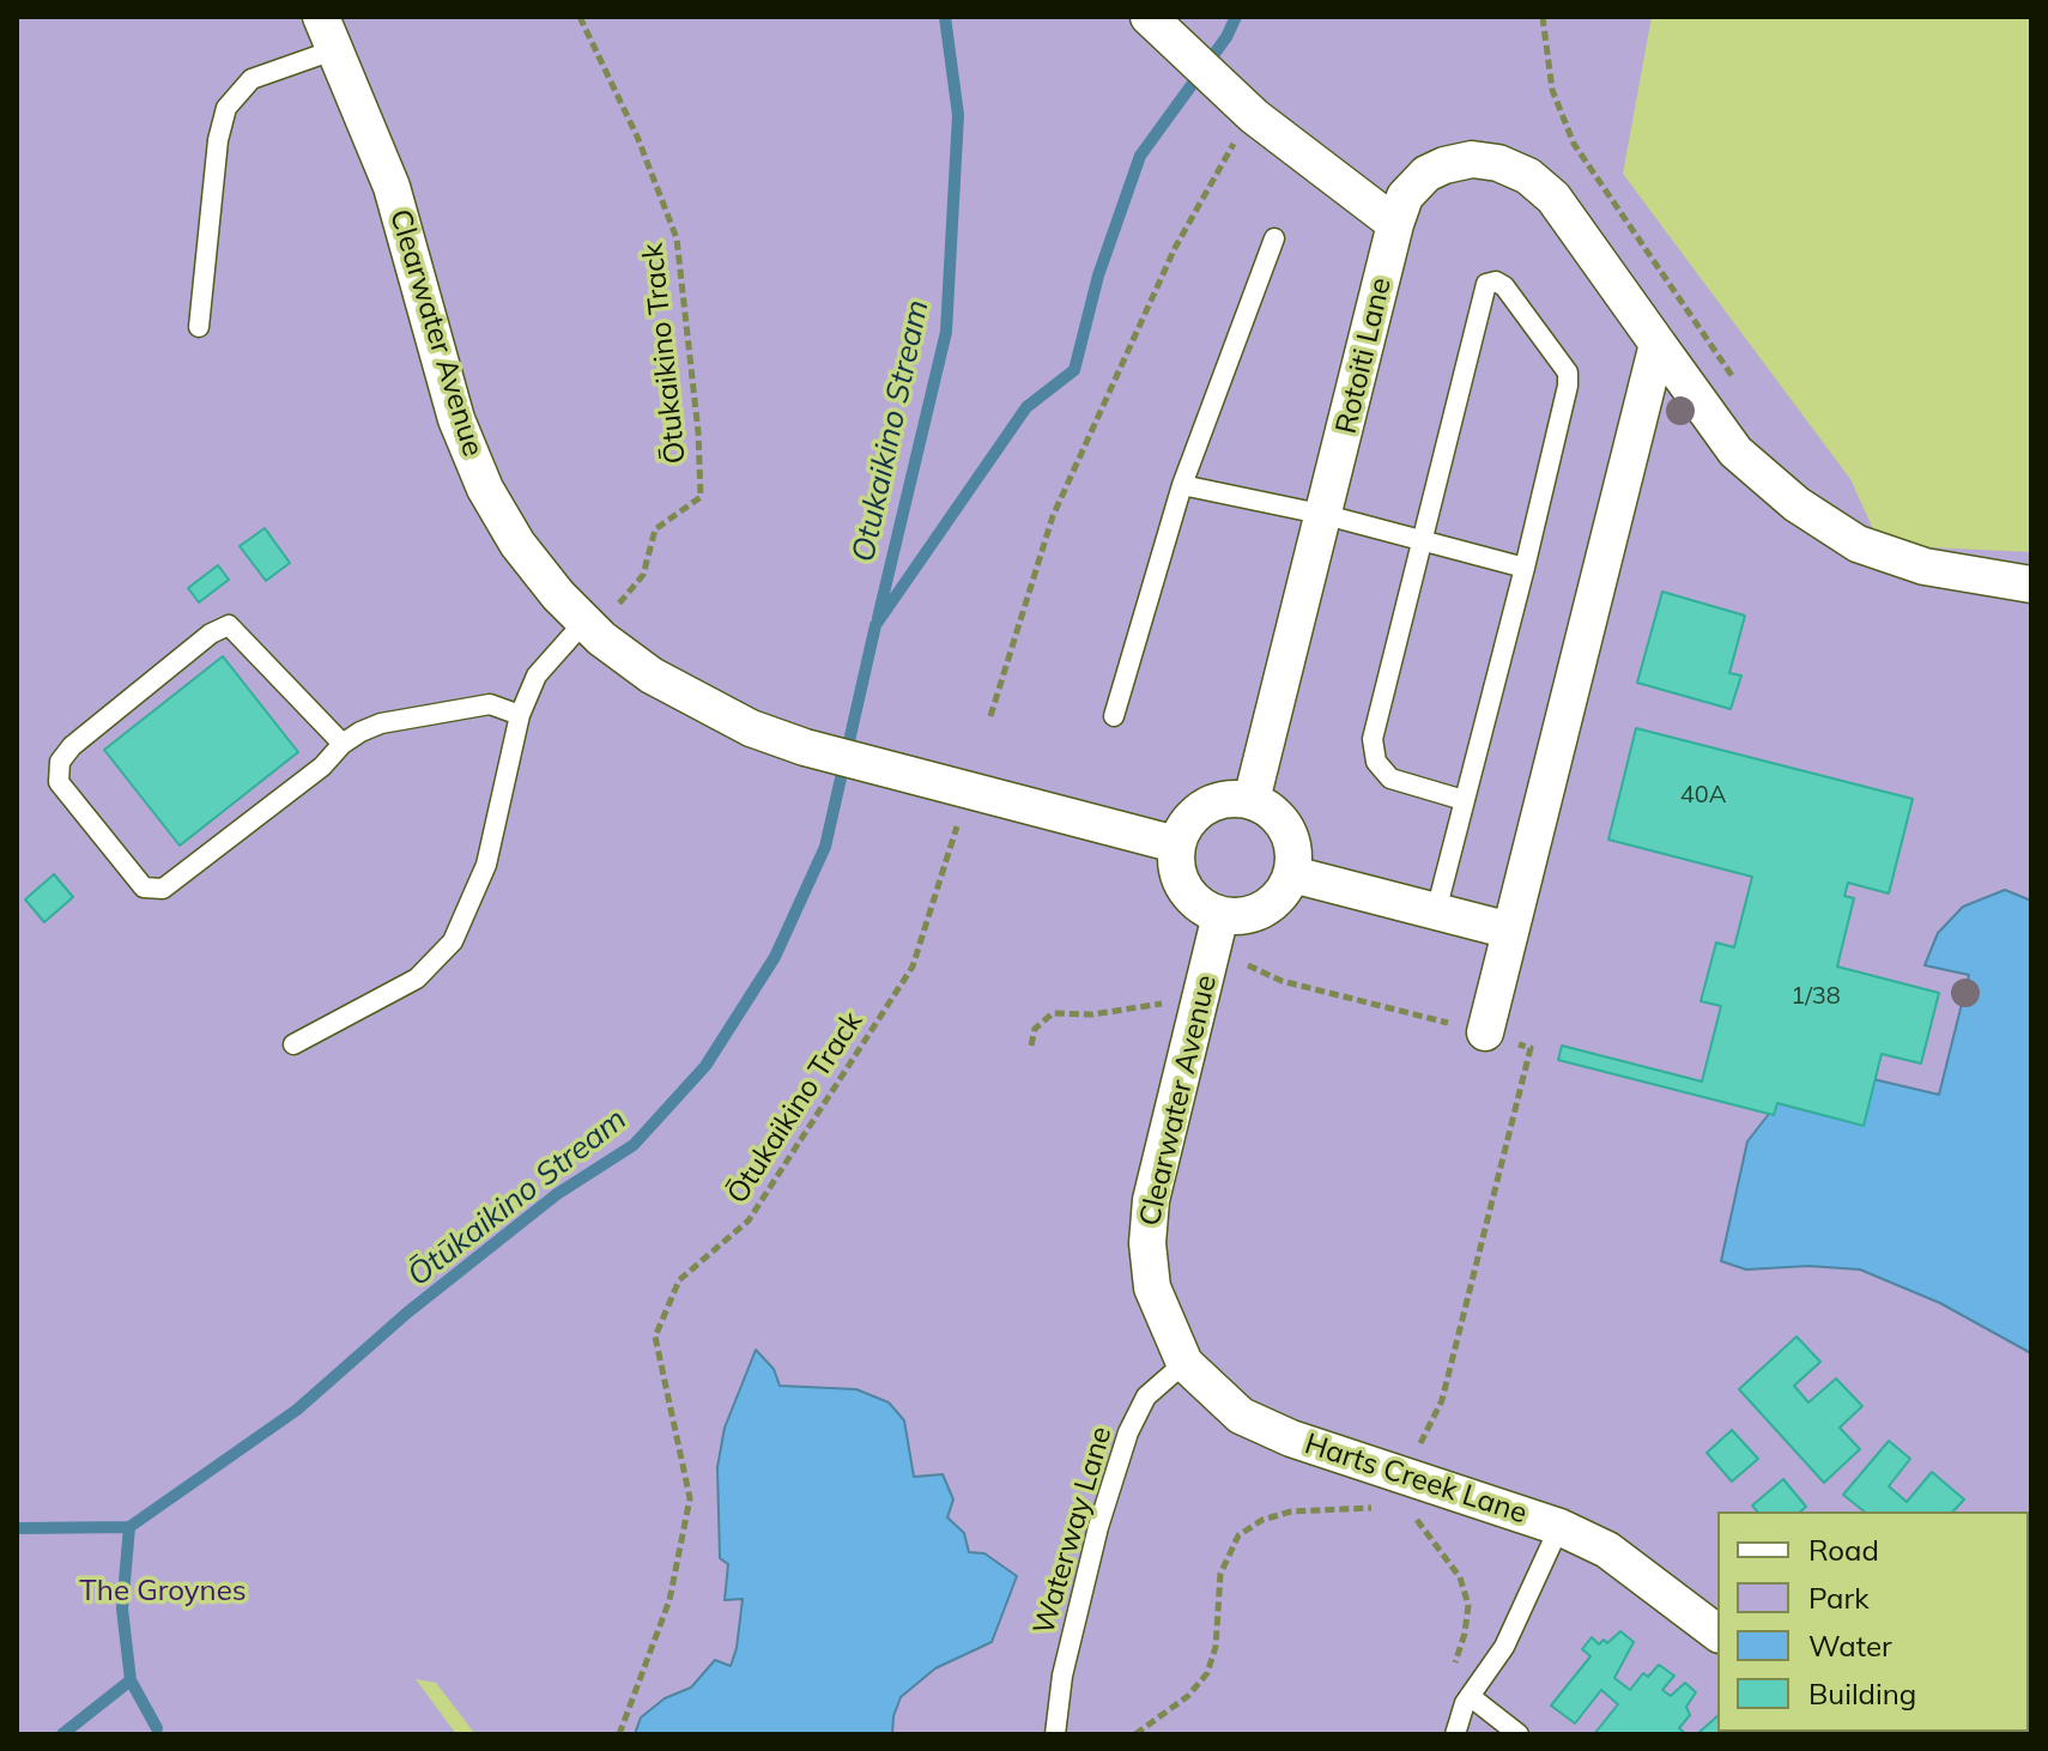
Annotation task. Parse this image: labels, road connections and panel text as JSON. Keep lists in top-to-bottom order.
{
  "streets": {
    "street": ["Clearwater Avenue", "Rotoiti Lane", "Harts Creek Lane"],
    "lane": ["Waterway Lane"],
    "path": ["Ōtukaikino Track"]
  },
  "crossings": [
    ["Clearwater Avenue", "Ōtukaikino Track"],
    ["Clearwater Avenue", "Rotoiti Lane"],
    ["Clearwater Avenue", "Harts Creek Lane"],
    ["Harts Creek Lane", "Waterway Lane"]
  ],
  "water": ["Otukaikino Stream", "Ōtūkaikino Stream"],
  "parks": ["The Groynes"],
  "house_numbers": ["40A", "1/38"],
  "legend": [
    "Road",
    "Park",
    "Water",
    "Building"
  ]
}
